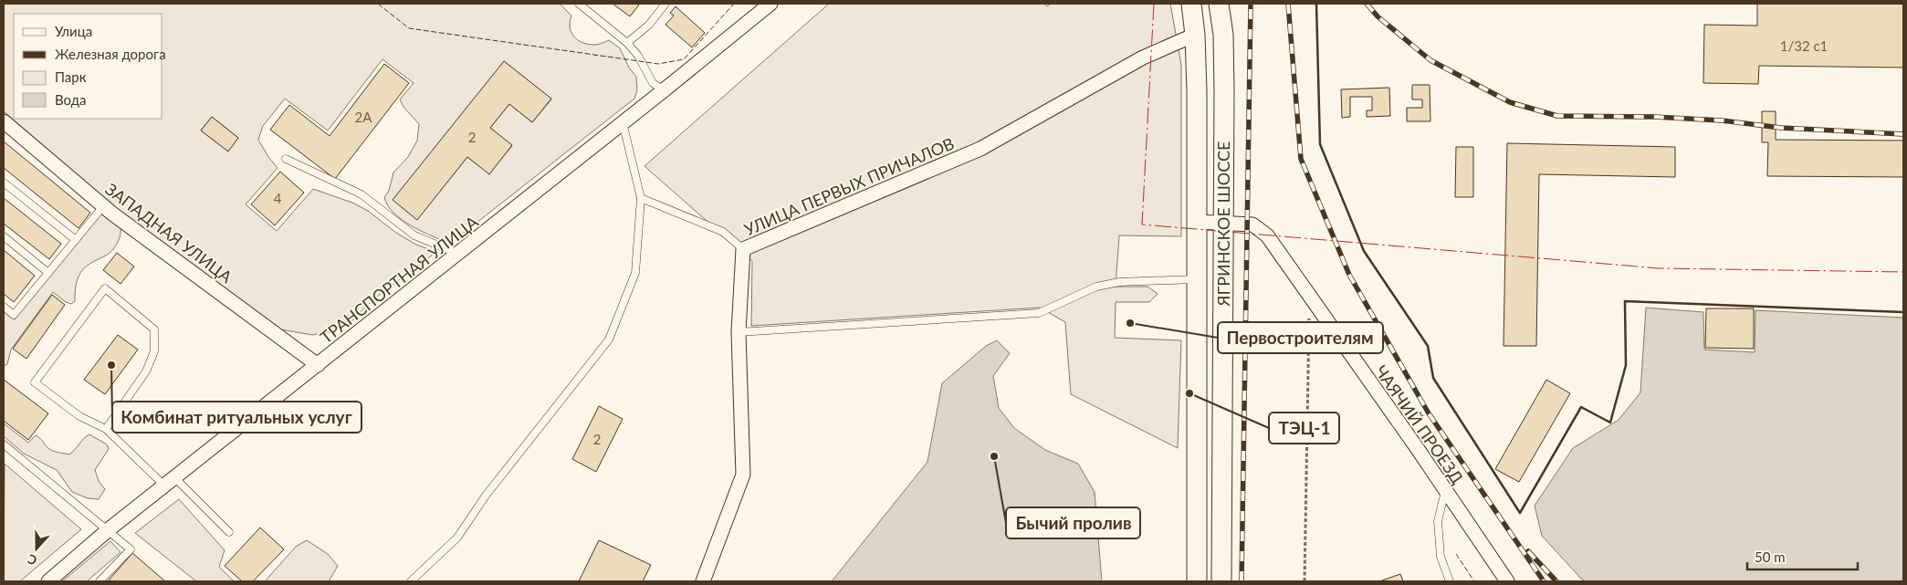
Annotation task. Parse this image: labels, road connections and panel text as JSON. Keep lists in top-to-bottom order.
{
  "streets": {
    "main road": ["ЯГРИНСКОЕ ШОССЕ"],
    "street": [
      "УЛИЦА ПЕРВЫХ ПРИЧАЛОВ",
      "ЗАПАДНАЯ УЛИЦА",
      "ТРАНСПОРТНАЯ УЛИЦА",
      "ЧАЯЧИЙ ПРОЕЗД"
    ]
  },
  "crossings": [
    ["УЛИЦА ПЕРВЫХ ПРИЧАЛОВ", "ЯГРИНСКОЕ ШОССЕ"],
    ["ЯГРИНСКОЕ ШОССЕ", "ЧАЯЧИЙ ПРОЕЗД"],
    ["ЗАПАДНАЯ УЛИЦА", "ТРАНСПОРТНАЯ УЛИЦА"]
  ],
  "places": [
    "Первостроителям",
    "Комбинат ритуальных услуг",
    "ТЭЦ-1",
    "Бычий пролив"
  ],
  "house_numbers": [
    "1/32 с1",
    "2А",
    "2",
    "4",
    "2"
  ],
  "legend": [
    "Улица",
    "Железная дорога",
    "Парк",
    "Вода"
  ],
  "scale_bar": "50 m",
  "north": "bottom"
}
